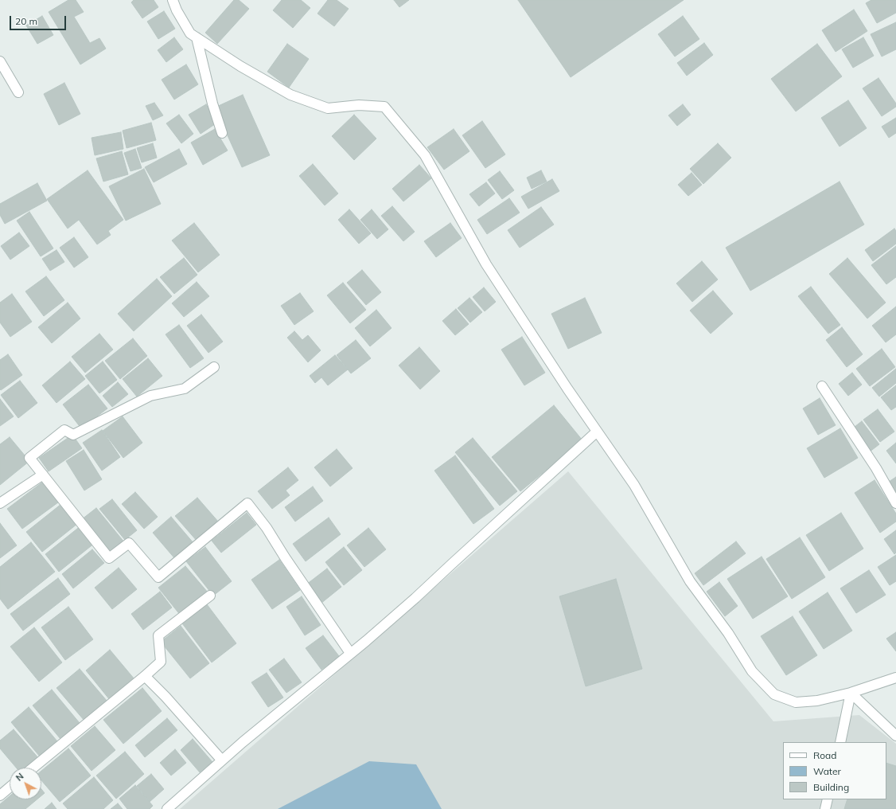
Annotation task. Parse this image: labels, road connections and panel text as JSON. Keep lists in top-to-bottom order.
{
  "legend": ["Road", "Water", "Building"],
  "scale_bar": "20 m",
  "north": "top left"
}
